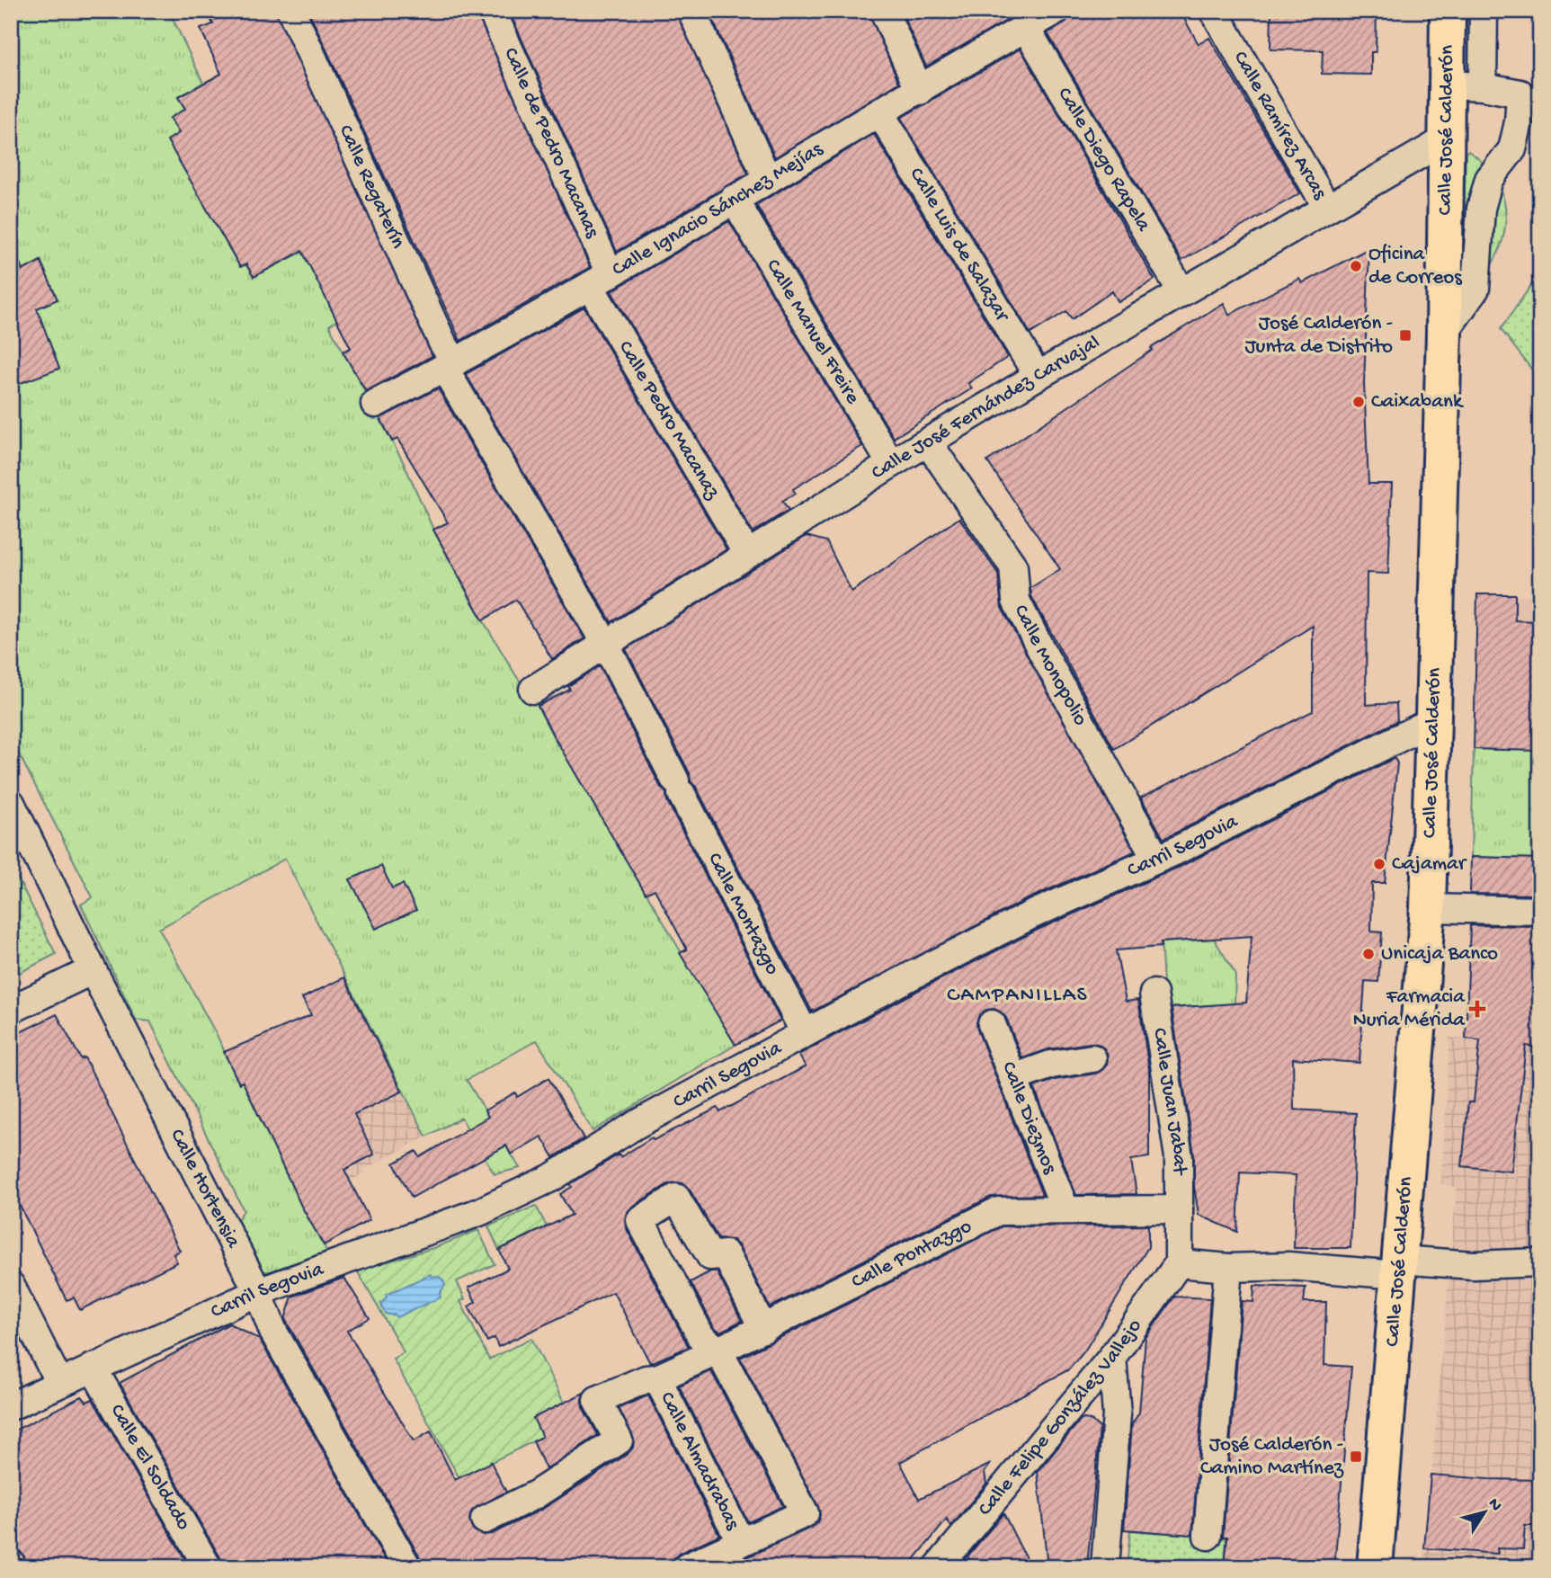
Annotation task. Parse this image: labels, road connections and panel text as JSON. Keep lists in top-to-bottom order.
{
  "streets": {
    "main road": ["Calle José Calderón"],
    "street": [
      "Calle Ramírez Arcas",
      "Calle de Pedro Macanas",
      "Calle Diego Rapela",
      "Calle Regaterín",
      "Calle Ignacio Sánchez Mejías",
      "Calle Luis de Salazar",
      "Calle Manuel Freire",
      "Calle José Fernández Carvajal",
      "Calle Pedro Macanaz",
      "Calle Monopolio",
      "Carril Segovia",
      "Calle Montazgo",
      "Calle Juan Jabat",
      "Calle Diezmos",
      "Calle Hortensia",
      "Calle Pontazgo",
      "Calle Felipe González Vallejo",
      "Calle Almadrabas",
      "Calle El Soldado"
    ]
  },
  "crossings": [
    ["Calle Ramírez Arcas", "Calle José Fernández Carvajal"],
    ["Calle José Calderón", "Calle José Fernández Carvajal"],
    ["Calle José Calderón", "Carril Segovia"],
    ["Calle de Pedro Macanas", "Calle Ignacio Sánchez Mejías"],
    ["Calle de Pedro Macanas", "Calle Pedro Macanaz"],
    ["Calle Diego Rapela", "Calle Ignacio Sánchez Mejías"],
    ["Calle Diego Rapela", "Calle José Fernández Carvajal"],
    ["Calle Regaterín", "Calle Ignacio Sánchez Mejías"],
    ["Calle Regaterín", "Calle José Fernández Carvajal"],
    ["Calle Regaterín", "Calle Montazgo"],
    ["Calle Ignacio Sánchez Mejías", "Calle Luis de Salazar"],
    ["Calle Ignacio Sánchez Mejías", "Calle Manuel Freire"],
    ["Calle Ignacio Sánchez Mejías", "Calle Pedro Macanaz"],
    ["Calle Luis de Salazar", "Calle José Fernández Carvajal"],
    ["Calle Manuel Freire", "Calle José Fernández Carvajal"],
    ["Calle José Fernández Carvajal", "Calle Pedro Macanaz"],
    ["Calle José Fernández Carvajal", "Calle Monopolio"],
    ["Calle José Fernández Carvajal", "Calle Montazgo"],
    ["Calle Monopolio", "Carril Segovia"],
    ["Carril Segovia", "Calle Montazgo"],
    ["Carril Segovia", "Calle Hortensia"],
    ["Carril Segovia", "Calle El Soldado"],
    ["Calle Juan Jabat", "Calle Pontazgo"],
    ["Calle Diezmos", "Calle Pontazgo"],
    ["Calle Pontazgo", "Calle Almadrabas"]
  ],
  "districts": ["CAMPANILLAS"],
  "places": {
    "other": [
      "Oficina de Correos",
      "Caixabank",
      "Cajamar",
      "Unicaja Banco"
    ],
    "transit": ["José Calderón - Junta de Distrito", "José Calderón - Camino Martínez"],
    "health": ["Farmacia Nuria Mérida"]
  },
  "north": "top right"
}
